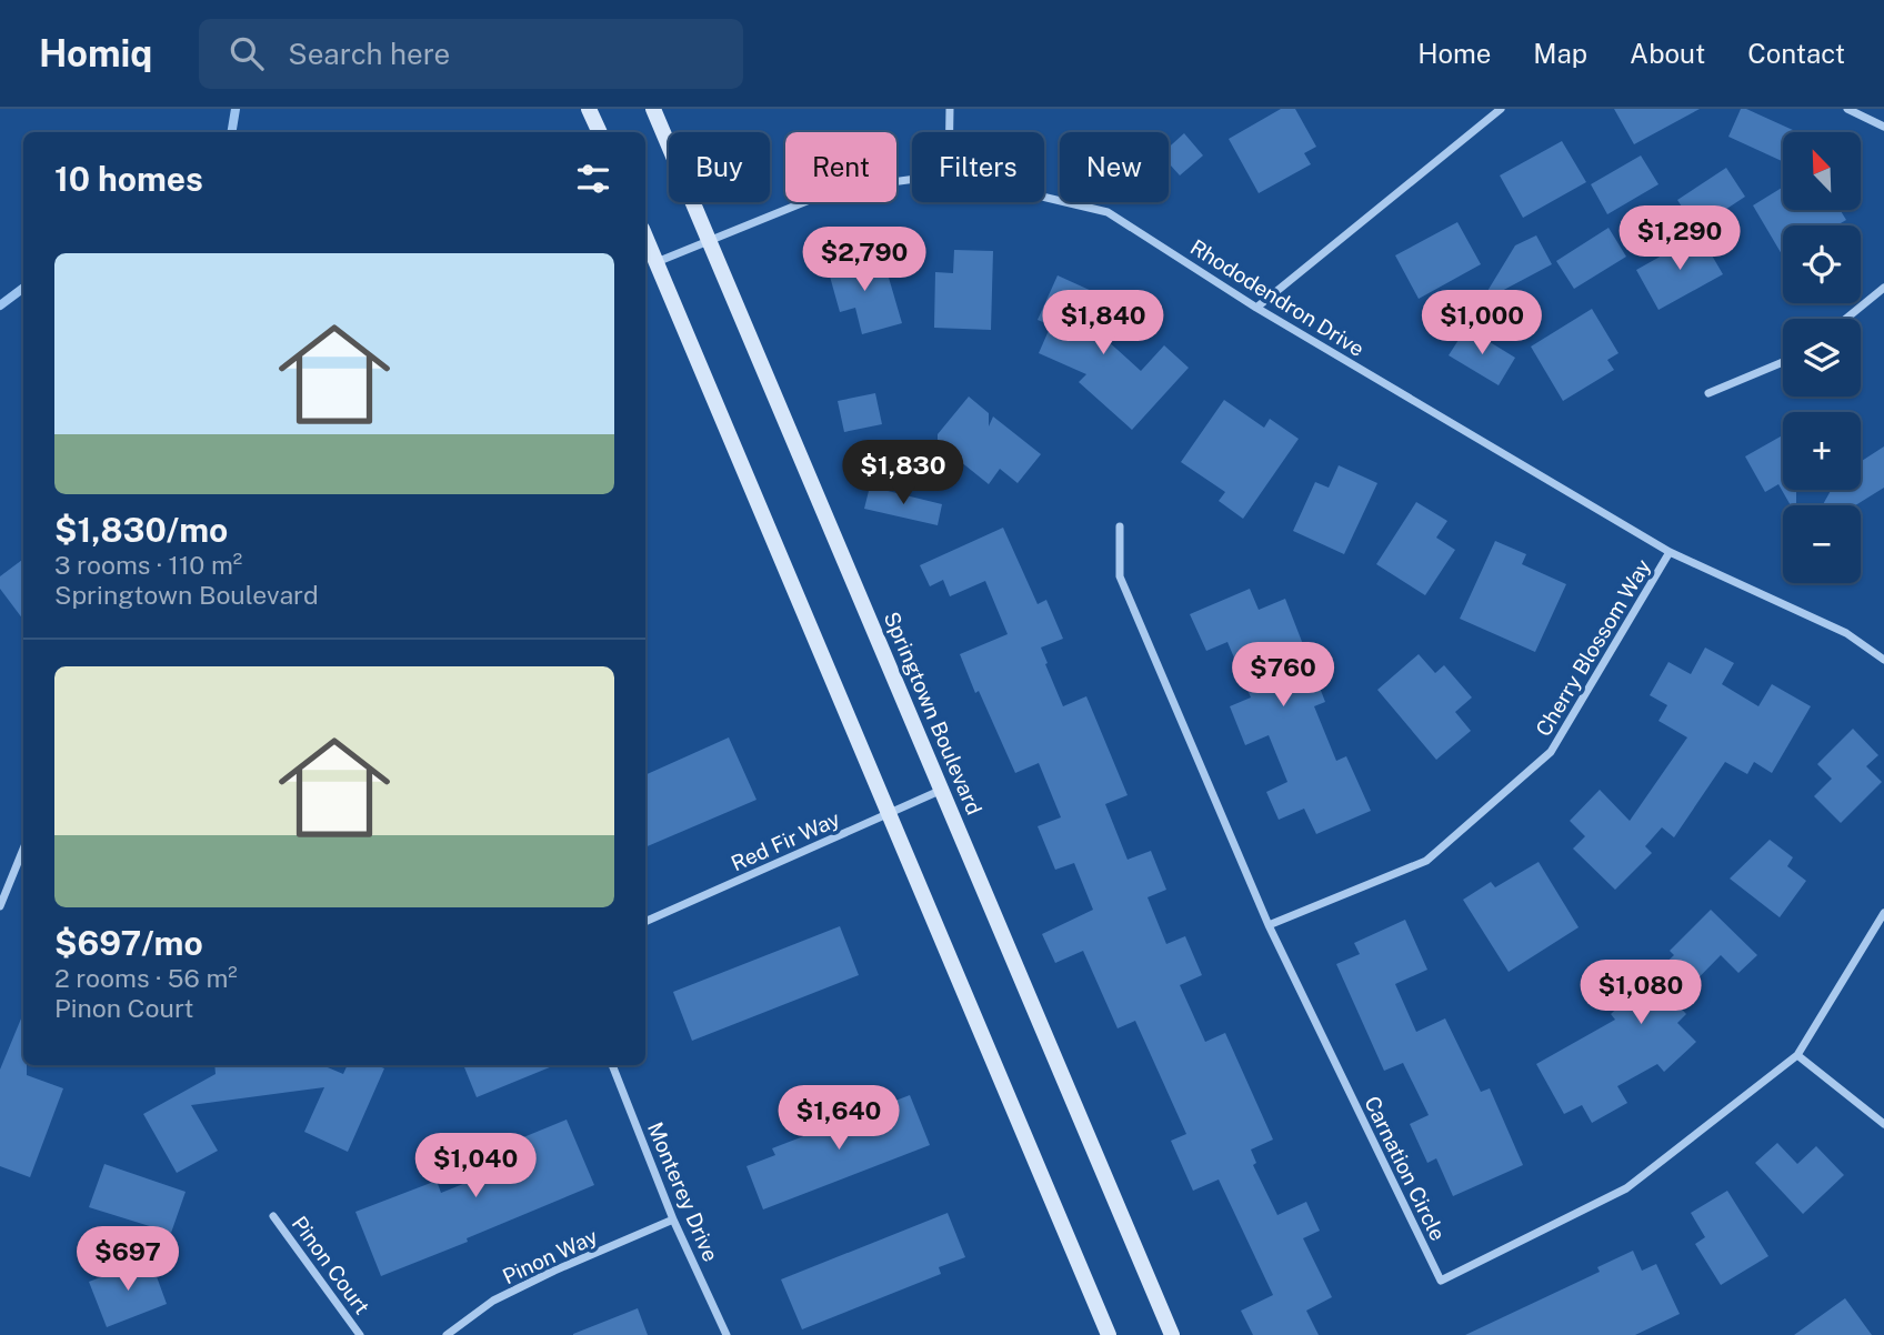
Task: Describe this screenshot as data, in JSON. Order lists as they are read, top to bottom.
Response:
{
  "streets": {
    "street": [
      "Rhododendron Drive",
      "Cherry Blossom Way",
      "Springtown Boulevard",
      "Red Fir Way",
      "Carnation Circle",
      "Monterey Drive",
      "Pinon Way",
      "Pinon Court"
    ]
  },
  "crossings": [
    ["Rhododendron Drive", "Cherry Blossom Way"],
    ["Rhododendron Drive", "Springtown Boulevard"],
    ["Cherry Blossom Way", "Carnation Circle"],
    ["Springtown Boulevard", "Red Fir Way"],
    ["Monterey Drive", "Pinon Way"]
  ],
  "north": "top left",
  "page": {
    "header": "Homiq",
    "search": "Search here",
    "nav": [
      "Home",
      "Map",
      "About",
      "Contact"
    ],
    "map_buttons": ["+", "−"],
    "chip": [
      "Buy",
      "Rent",
      "Filters",
      "New"
    ],
    "heading": "10 homes",
    "price": [
      "$1,290",
      "$2,790",
      "$1,840",
      "$1,000",
      "$1,830",
      "$760",
      "$1,080",
      "$1,640",
      "$1,040",
      "$697"
    ],
    "list": [
      {
        "name": "$1,830/mo",
        "note": "3 rooms · 110 m² · Springtown Boulevard"
      },
      {
        "name": "$697/mo",
        "note": "2 rooms · 56 m² · Pinon Court"
      }
    ]
  }
}
